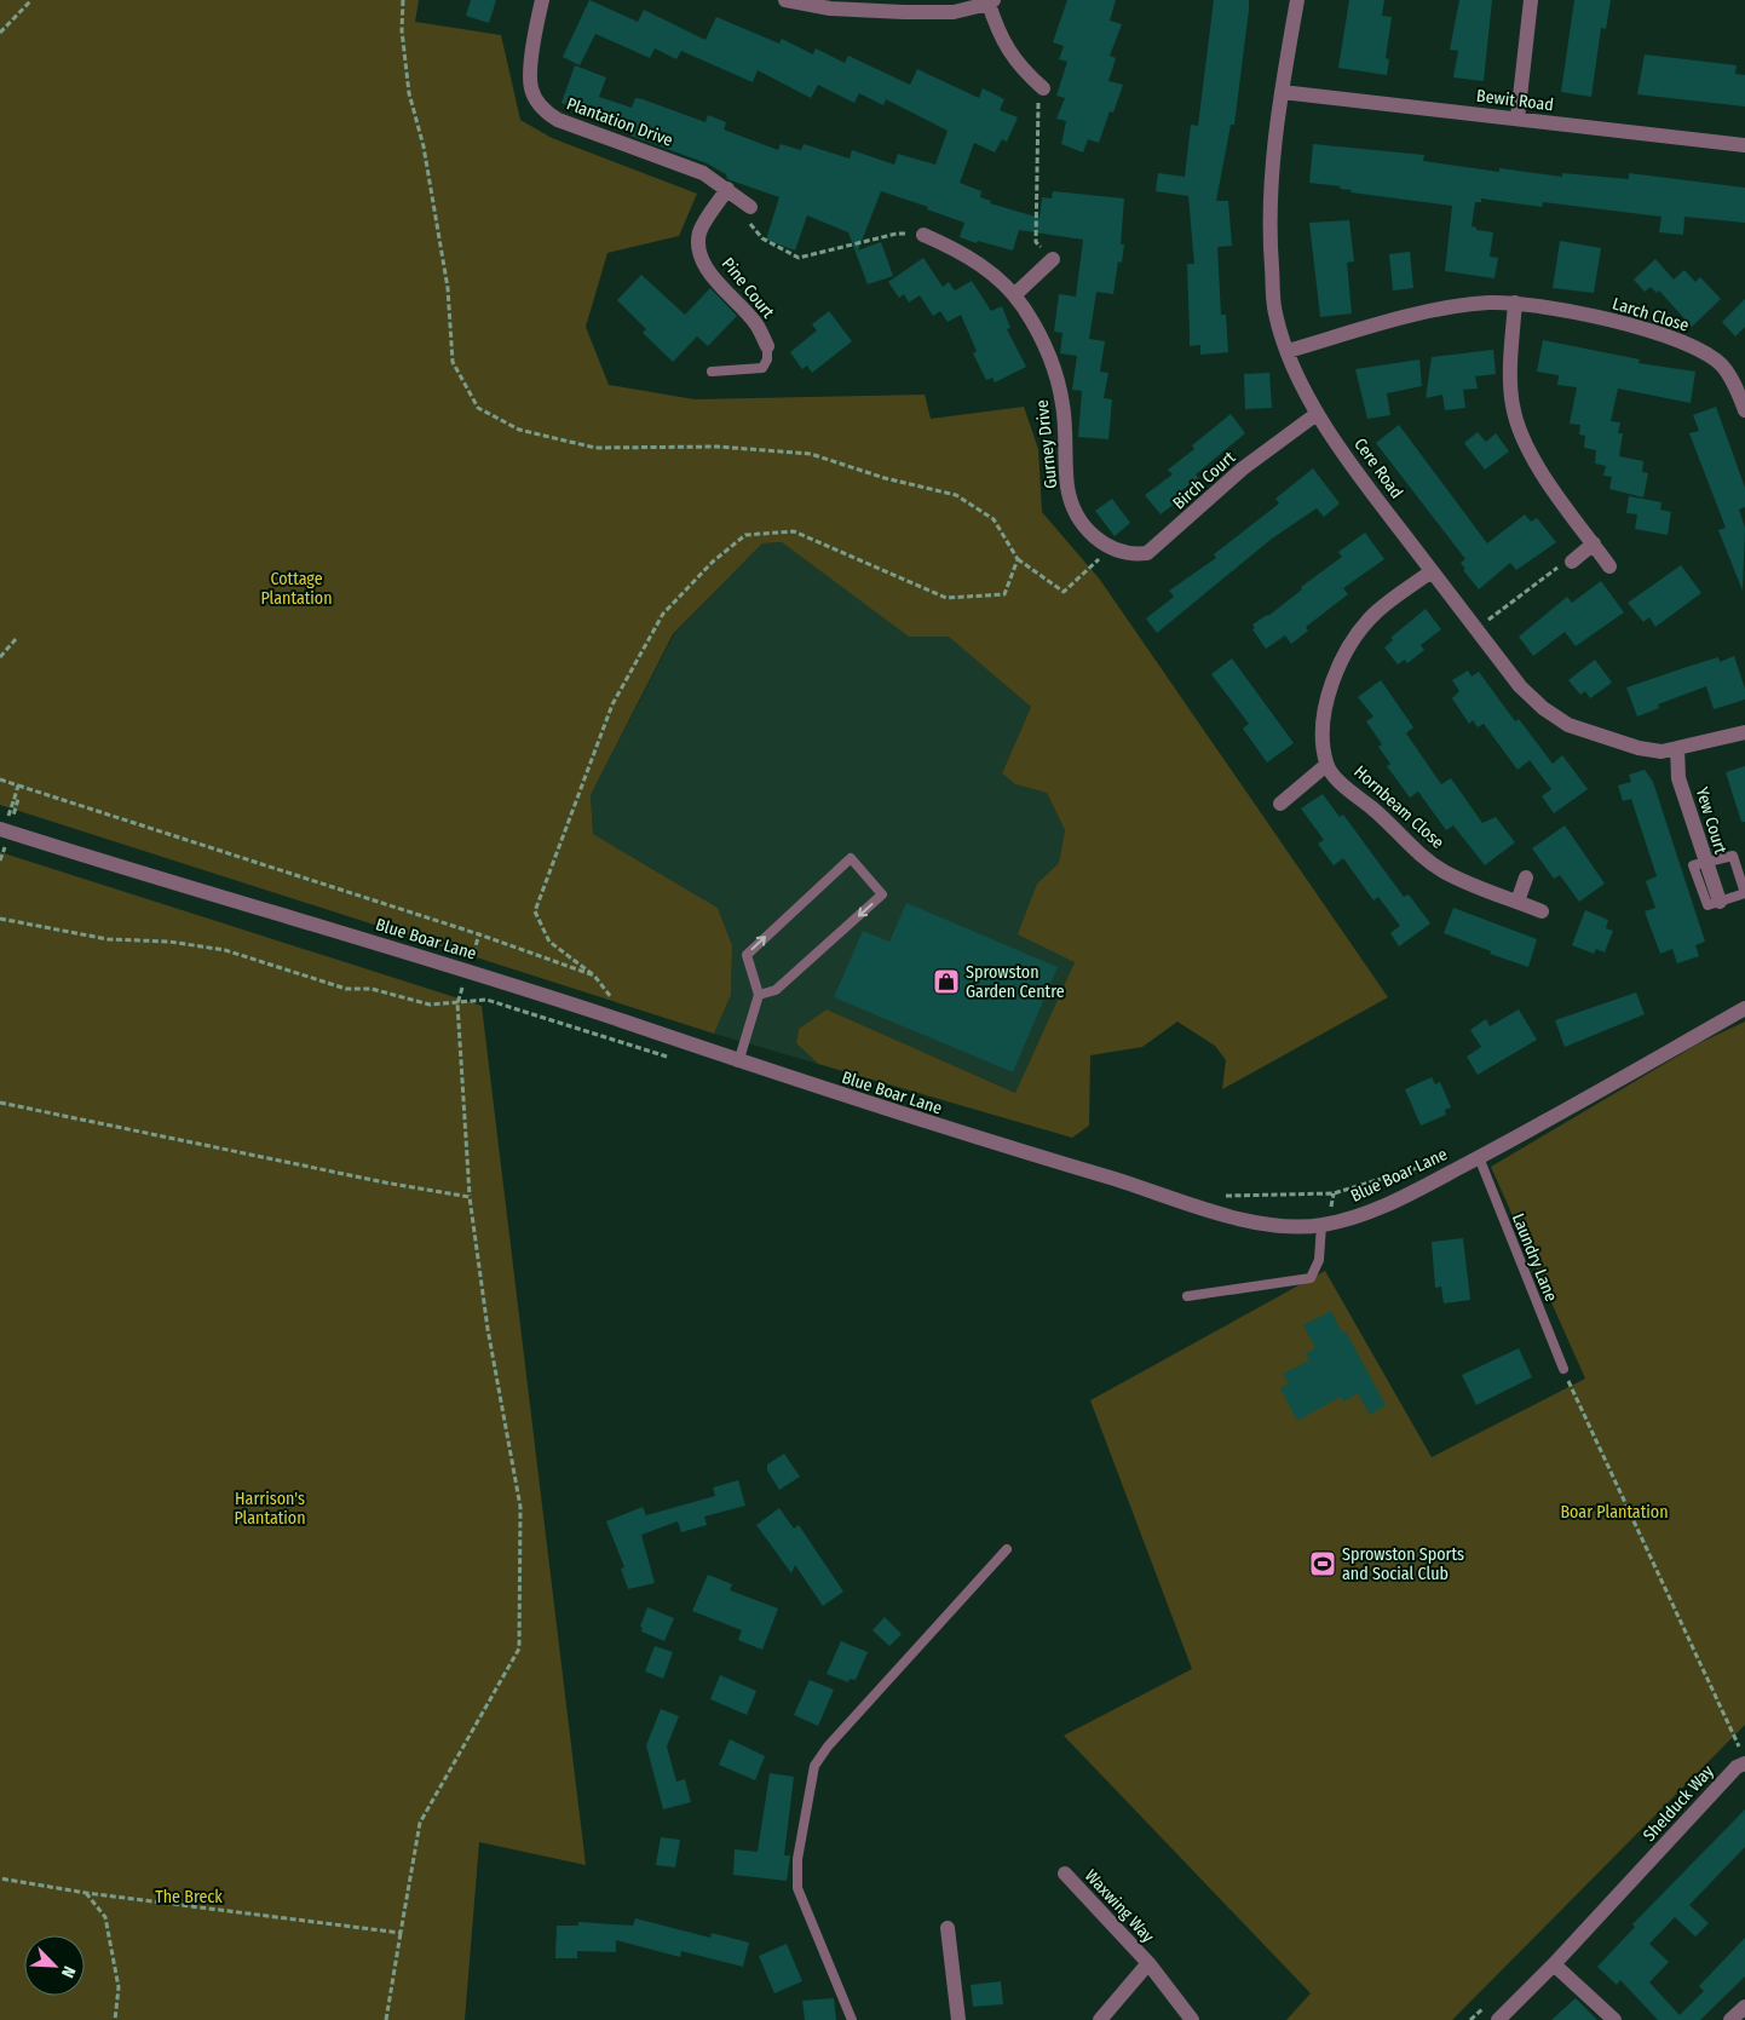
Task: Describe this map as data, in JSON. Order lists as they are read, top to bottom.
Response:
{
  "streets": {
    "street": [
      "Bewit Road",
      "Plantation Drive",
      "Pine Court",
      "Larch Close",
      "Gurney Drive",
      "Cere Road",
      "Birch Court",
      "Hornbeam Close",
      "Yew Court",
      "Blue Boar Lane",
      "Shelduck Way",
      "Waxwing Way"
    ],
    "lane": ["Laundry Lane"]
  },
  "crossings": [
    ["Bewit Road", "Cere Road"],
    ["Plantation Drive", "Pine Court"],
    ["Larch Close", "Cere Road"],
    ["Gurney Drive", "Birch Court"],
    ["Cere Road", "Birch Court"],
    ["Cere Road", "Yew Court"],
    ["Blue Boar Lane", "Laundry Lane"]
  ],
  "parks": [
    "Cottage Plantation",
    "Harrison's Plantation",
    "Boar Plantation",
    "The Breck"
  ],
  "places": {
    "shop": ["Sprowston Garden Centre"],
    "sports": ["Sprowston Sports and Social Club"]
  },
  "north": "bottom right"
}
